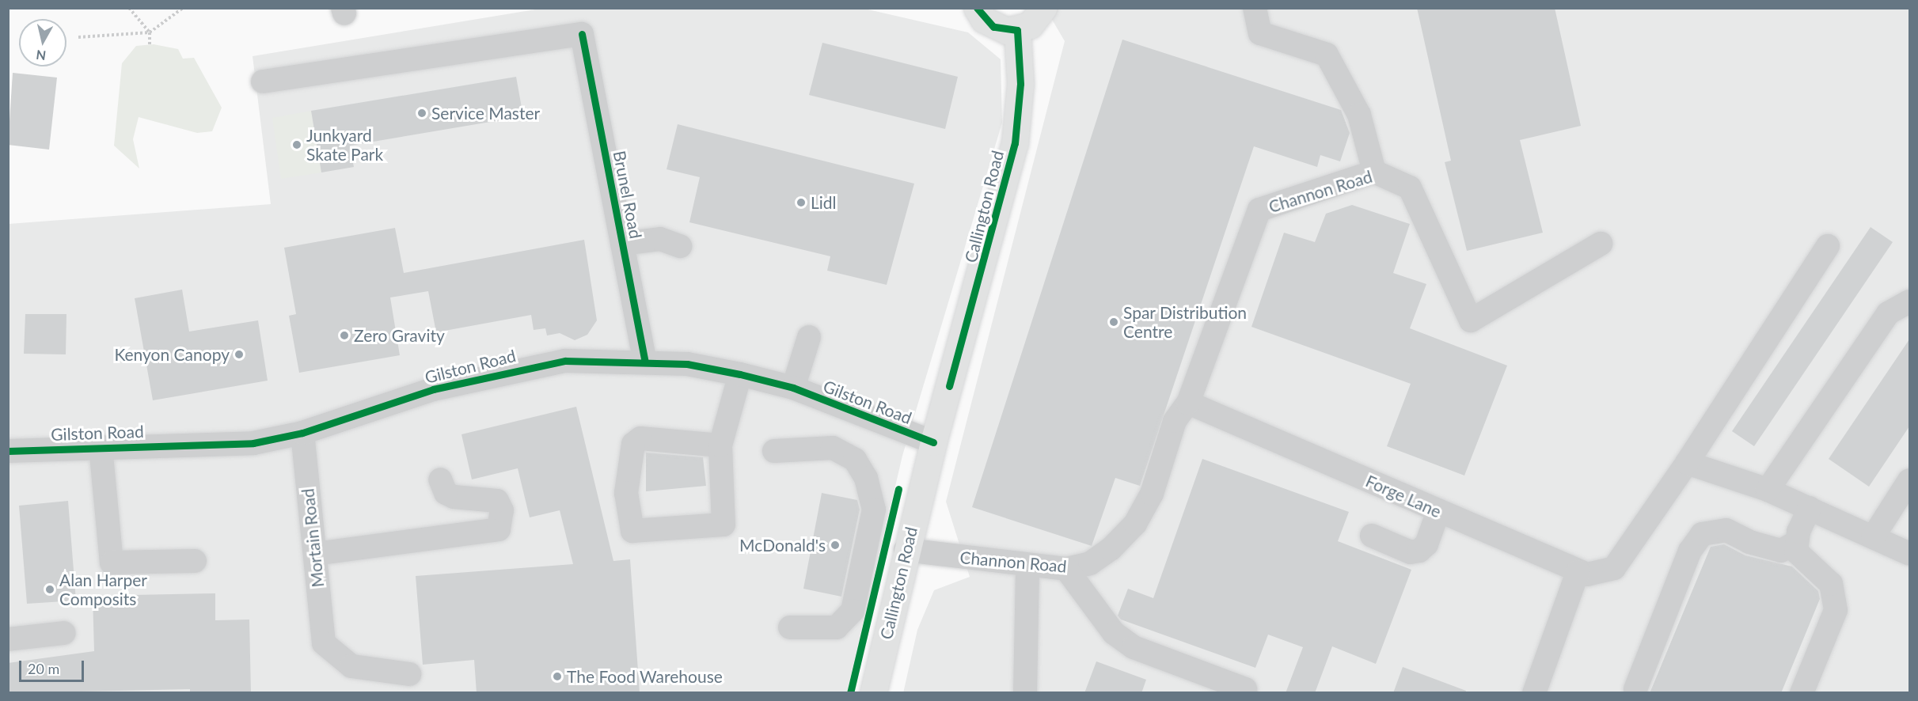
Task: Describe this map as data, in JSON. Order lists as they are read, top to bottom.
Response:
{
  "streets": {
    "main road": ["Callington Road"],
    "street": [
      "Channon Road",
      "Brunel Road",
      "Gilston Road",
      "Forge Lane",
      "Mortain Road"
    ]
  },
  "crossings": [
    ["Channon Road", "Callington Road"],
    ["Channon Road", "Forge Lane"],
    ["Brunel Road", "Gilston Road"],
    ["Callington Road", "Gilston Road"],
    ["Gilston Road", "Mortain Road"]
  ],
  "places": [
    "Service Master",
    "Junkyard Skate Park",
    "Lidl",
    "Spar Distribution Centre",
    "Zero Gravity",
    "Kenyon Canopy",
    "McDonald's",
    "Alan Harper Composits",
    "The Food Warehouse"
  ],
  "scale_bar": "20 m",
  "north": "bottom"
}
